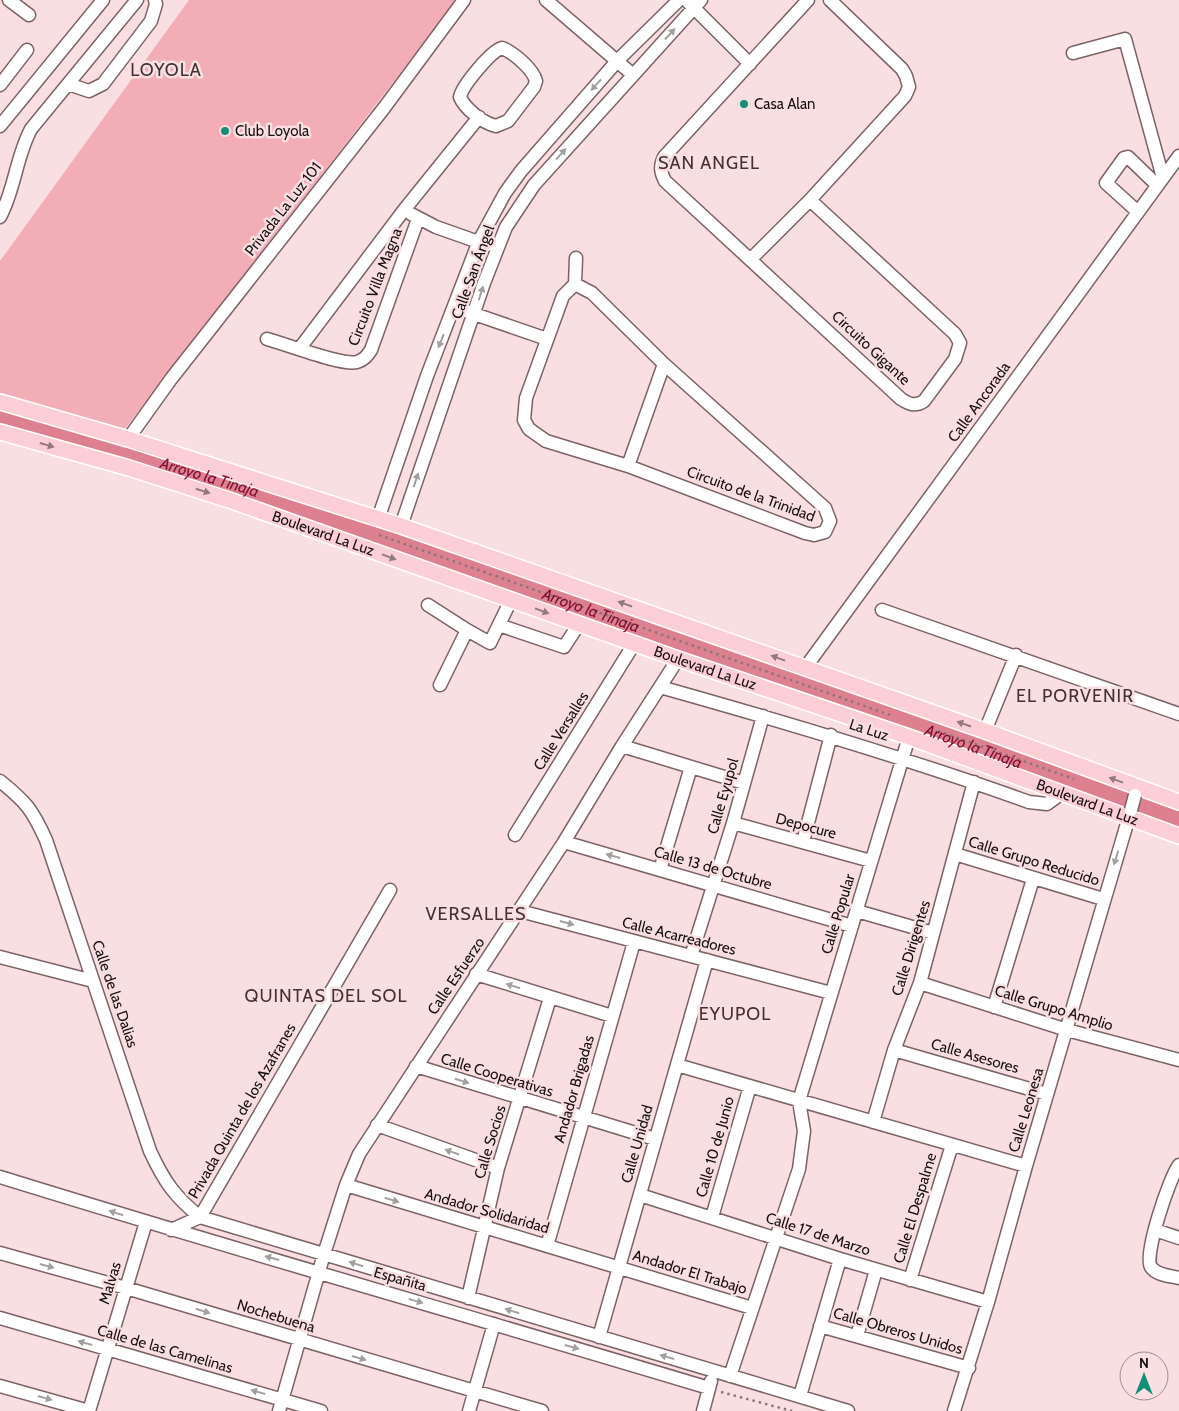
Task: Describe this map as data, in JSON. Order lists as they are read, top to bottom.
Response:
{
  "streets": {
    "main road": ["Boulevard La Luz"],
    "street": [
      "Privada La Luz 101",
      "Calle San Ángel",
      "Circuito Villa Magna",
      "Circuito Gigante",
      "Calle Ancorada",
      "Circuito de la Trinidad",
      "La Luz",
      "Calle Versalles",
      "Calle Eyupol",
      "Depocure",
      "Calle Grupo Reducido",
      "Calle 13 de Octubre",
      "Calle Popular",
      "Calle Acarreadores",
      "Calle Dirigentes",
      "Calle Esfuerzo",
      "Calle de las Dalias",
      "Calle Grupo Amplio",
      "Calle Asesores",
      "Calle Cooperativas",
      "Andador Brigadas",
      "Calle Leonesa",
      "Privada Quinta de los Azafranes",
      "Calle Socios",
      "Calle Unidad",
      "Calle 10 de Junio",
      "Calle El Despalme",
      "Andador Solidaridad",
      "Calle 17 de Marzo",
      "Andador El Trabajo",
      "Españita",
      "Malvas",
      "Nochebuena",
      "Calle Obreros Unidos",
      "Calle de las Camelinas"
    ]
  },
  "crossings": [
    ["Privada La Luz 101", "Boulevard La Luz"],
    ["Calle San Ángel", "Circuito Villa Magna"],
    ["Calle San Ángel", "Boulevard La Luz"],
    ["Calle Ancorada", "Boulevard La Luz"],
    ["Boulevard La Luz", "La Luz"],
    ["Boulevard La Luz", "Calle Versalles"],
    ["Boulevard La Luz", "Calle Popular"],
    ["Boulevard La Luz", "Calle Esfuerzo"],
    ["Boulevard La Luz", "Calle Leonesa"],
    ["La Luz", "Calle Eyupol"],
    ["La Luz", "Calle Popular"],
    ["La Luz", "Calle Dirigentes"],
    ["La Luz", "Calle Esfuerzo"],
    ["Calle Eyupol", "Depocure"],
    ["Calle Eyupol", "Calle 13 de Octubre"],
    ["Calle Eyupol", "Calle Acarreadores"],
    ["Depocure", "Calle Popular"],
    ["Calle Grupo Reducido", "Calle Dirigentes"],
    ["Calle Grupo Reducido", "Calle Leonesa"],
    ["Calle 13 de Octubre", "Calle Popular"],
    ["Calle 13 de Octubre", "Calle Esfuerzo"],
    ["Calle Popular", "Calle Acarreadores"],
    ["Calle Acarreadores", "Calle Esfuerzo"],
    ["Calle Acarreadores", "Andador Brigadas"],
    ["Calle Acarreadores", "Calle Unidad"],
    ["Calle Dirigentes", "Calle Grupo Amplio"],
    ["Calle Dirigentes", "Calle Asesores"],
    ["Calle Esfuerzo", "Calle Cooperativas"],
    ["Calle Esfuerzo", "Andador Solidaridad"],
    ["Calle Esfuerzo", "Españita"],
    ["Calle Esfuerzo", "Nochebuena"],
    ["Calle Esfuerzo", "Calle de las Camelinas"],
    ["Calle de las Dalias", "Privada Quinta de los Azafranes"],
    ["Calle Grupo Amplio", "Calle Leonesa"],
    ["Calle Asesores", "Calle Leonesa"],
    ["Calle Cooperativas", "Andador Brigadas"],
    ["Calle Cooperativas", "Calle Socios"],
    ["Calle Cooperativas", "Calle Unidad"],
    ["Andador Brigadas", "Andador Solidaridad"],
    ["Calle Leonesa", "Calle 17 de Marzo"],
    ["Calle Leonesa", "Calle Obreros Unidos"],
    ["Privada Quinta de los Azafranes", "Españita"],
    ["Calle Socios", "Andador Solidaridad"],
    ["Calle Unidad", "Andador Solidaridad"],
    ["Calle Unidad", "Calle 17 de Marzo"],
    ["Calle Unidad", "Andador El Trabajo"],
    ["Calle 10 de Junio", "Calle 17 de Marzo"],
    ["Calle El Despalme", "Calle 17 de Marzo"],
    ["Andador Solidaridad", "Andador El Trabajo"],
    ["Españita", "Malvas"],
    ["Malvas", "Nochebuena"],
    ["Malvas", "Calle de las Camelinas"]
  ],
  "districts": [
    "LOYOLA",
    "SAN ANGEL",
    "EL PORVENIR",
    "VERSALLES",
    "QUINTAS DEL SOL",
    "EYUPOL"
  ],
  "water": ["Arroyo la Tinaja"],
  "places": ["Casa Alan", "Club Loyola"],
  "north": "top"
}
